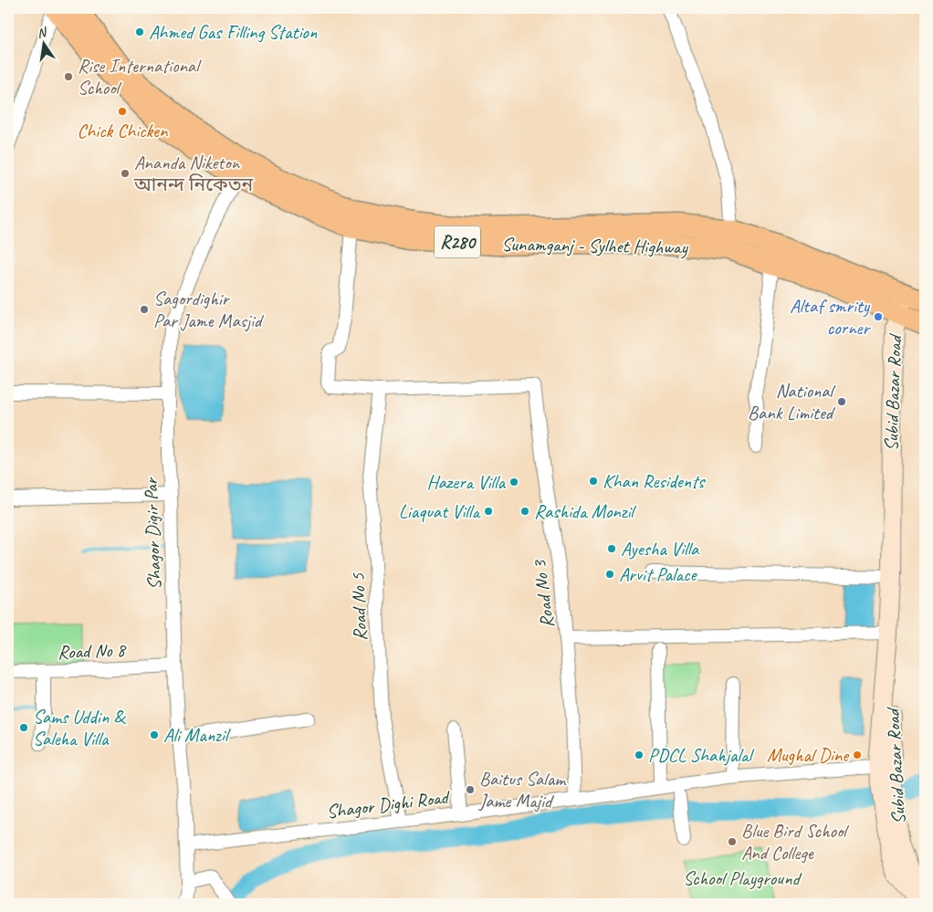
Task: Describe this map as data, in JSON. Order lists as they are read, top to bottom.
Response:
{
  "streets": {
    "main road": ["R280", "Sunamganj - Sylhet Highway", "Subid Bazar Road"],
    "street": [
      "Shagor Digir Par",
      "Road No 3",
      "Road No 5",
      "Road No 8",
      "Shagor Dighi Road"
    ]
  },
  "crossings": [
    ["Sunamganj - Sylhet Highway", "Subid Bazar Road"],
    ["Sunamganj - Sylhet Highway", "Shagor Digir Par"],
    ["Subid Bazar Road", "Shagor Dighi Road"],
    ["Shagor Digir Par", "Road No 8"],
    ["Shagor Digir Par", "Shagor Dighi Road"],
    ["Road No 3", "Road No 5"],
    ["Road No 3", "Shagor Dighi Road"],
    ["Road No 5", "Shagor Dighi Road"]
  ],
  "parks": ["School Playground"],
  "places": [
    "Ahmed Gas Filling Station",
    "Rise International School",
    "Chick Chicken",
    "Ananda Niketon আনন্দ নিকেতন",
    "Sagordighir Par Jame Masjid",
    "Altaf smrity corner",
    "National Bank Limited",
    "Khan Residents",
    "Hazera Villa",
    "Liaquat Villa",
    "Rashida Monzil",
    "Ayesha Villa",
    "Arvit Palace",
    "Sams Uddin & Saleha Villa",
    "Ali Manzil",
    "PDCL Shahjalal",
    "Mughal Dine",
    "Baitus Salam Jame Majid",
    "Blue Bird School And College"
  ],
  "north": "top"
}
